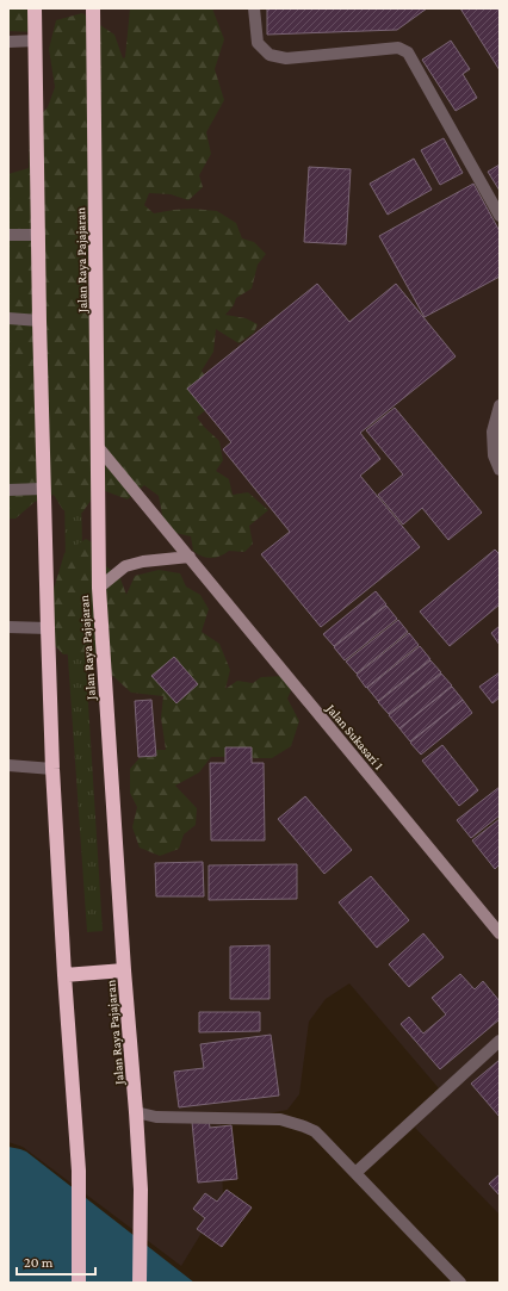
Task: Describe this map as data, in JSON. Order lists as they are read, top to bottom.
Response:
{
  "streets": {
    "highway": ["Jalan Raya Pajajaran"],
    "street": ["Jalan Sukasari 1"]
  },
  "crossings": [
    ["Jalan Raya Pajajaran", "Jalan Sukasari 1"]
  ],
  "scale_bar": "20 m"
}
